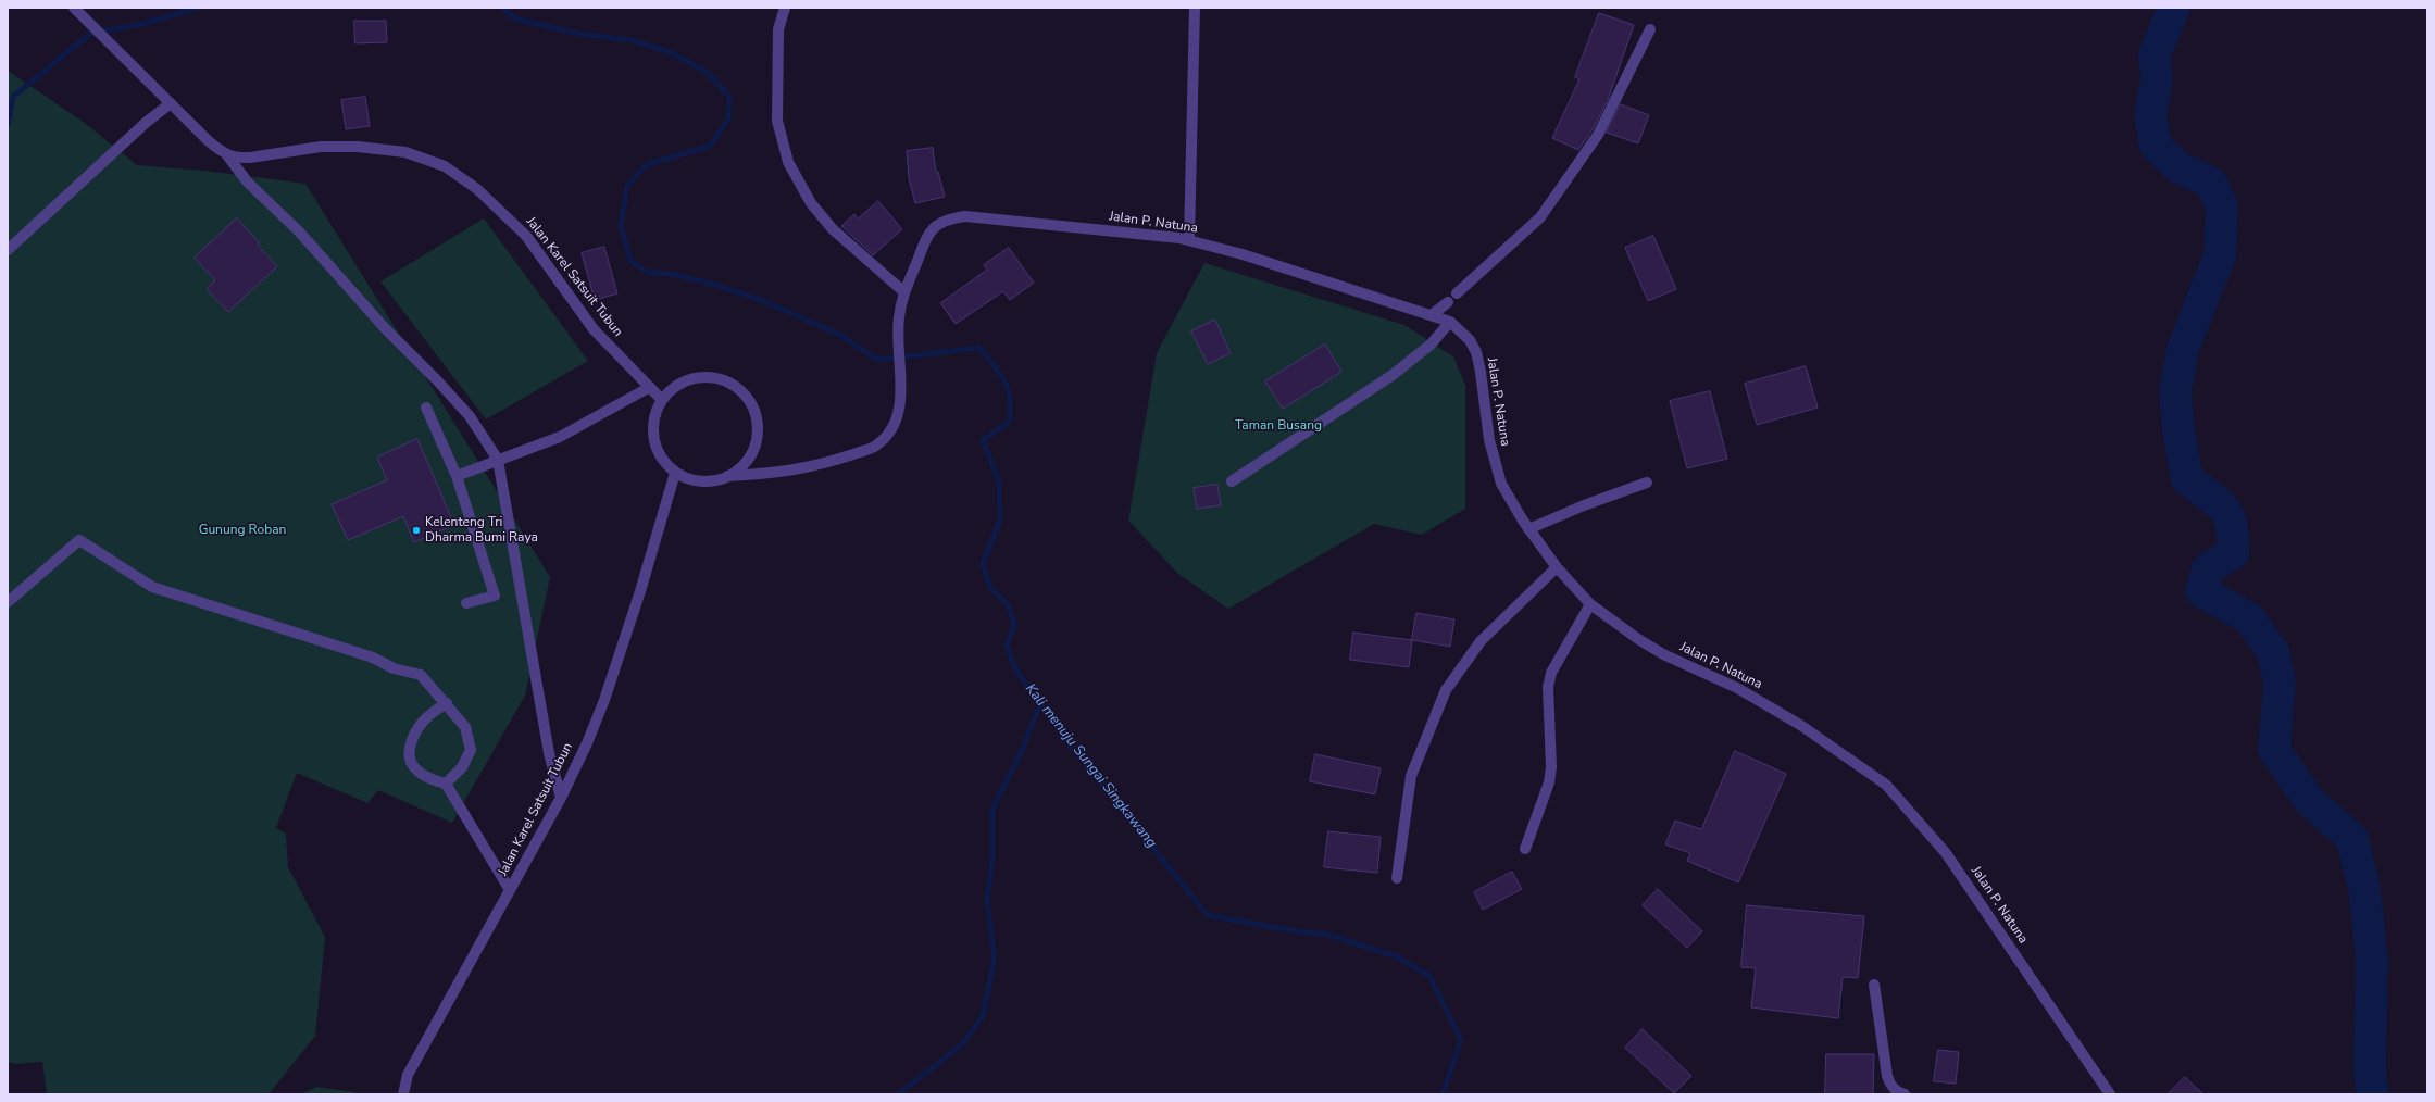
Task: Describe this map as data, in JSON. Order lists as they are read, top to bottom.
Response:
{
  "streets": {
    "street": ["Jalan P. Natuna", "Jalan Karel Satsuit Tubun"]
  },
  "crossings": [
    ["Jalan P. Natuna", "Jalan Karel Satsuit Tubun"]
  ],
  "water": ["Kali menuju Sungai Singkawang"],
  "parks": ["Taman Busang", "Gunung Roban"],
  "places": ["Kelenteng Tri Dharma Bumi Raya"]
}
